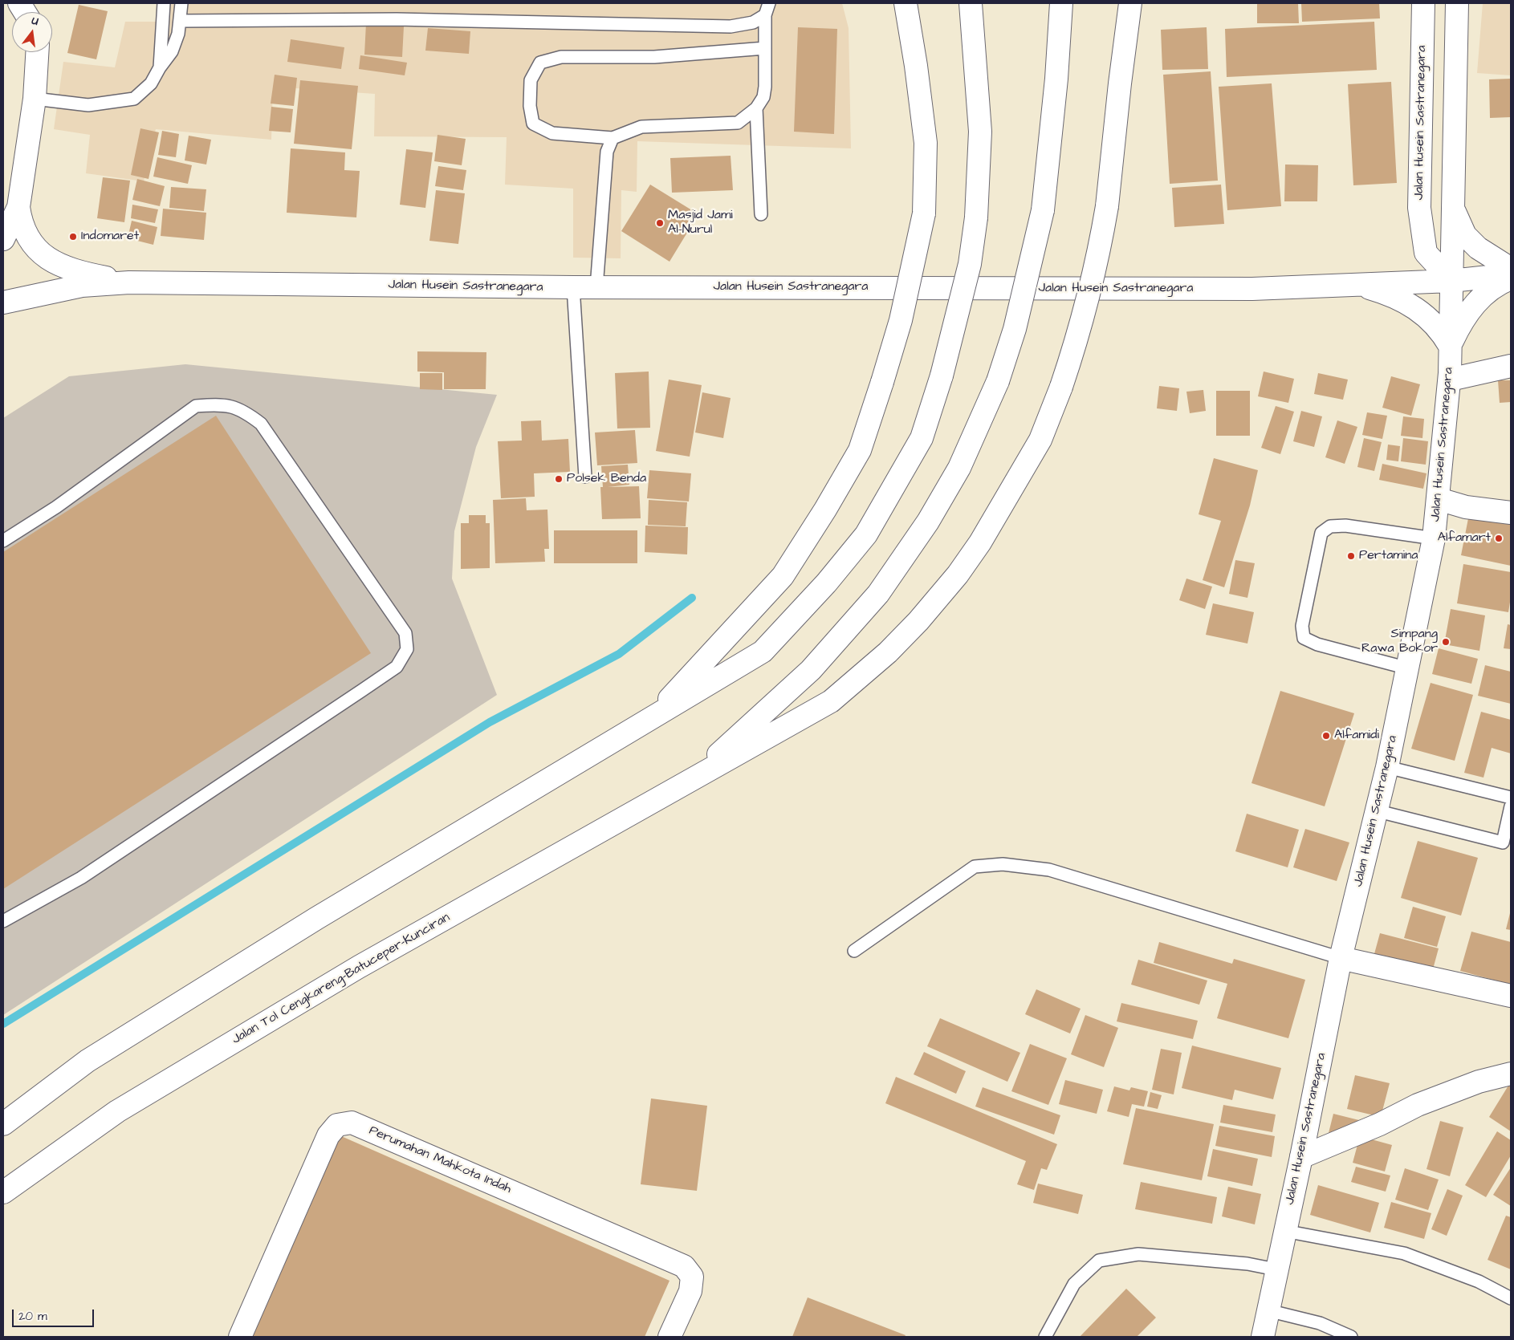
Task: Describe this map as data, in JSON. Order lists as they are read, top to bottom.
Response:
{
  "streets": {
    "main road": ["Jalan Husein Sastranegara", "Jalan Tol Cengkareng–Batuceper–Kunciran", "Perumahan Mahkota Indah"]
  },
  "places": [
    "Masjid Jami Al-Nurul",
    "Indomaret",
    "Polsek Benda",
    "Alfamart",
    "Pertamina",
    "Simpang Rawa Bokor",
    "Alfamidi"
  ],
  "scale_bar": "20 m",
  "north": "top"
}
